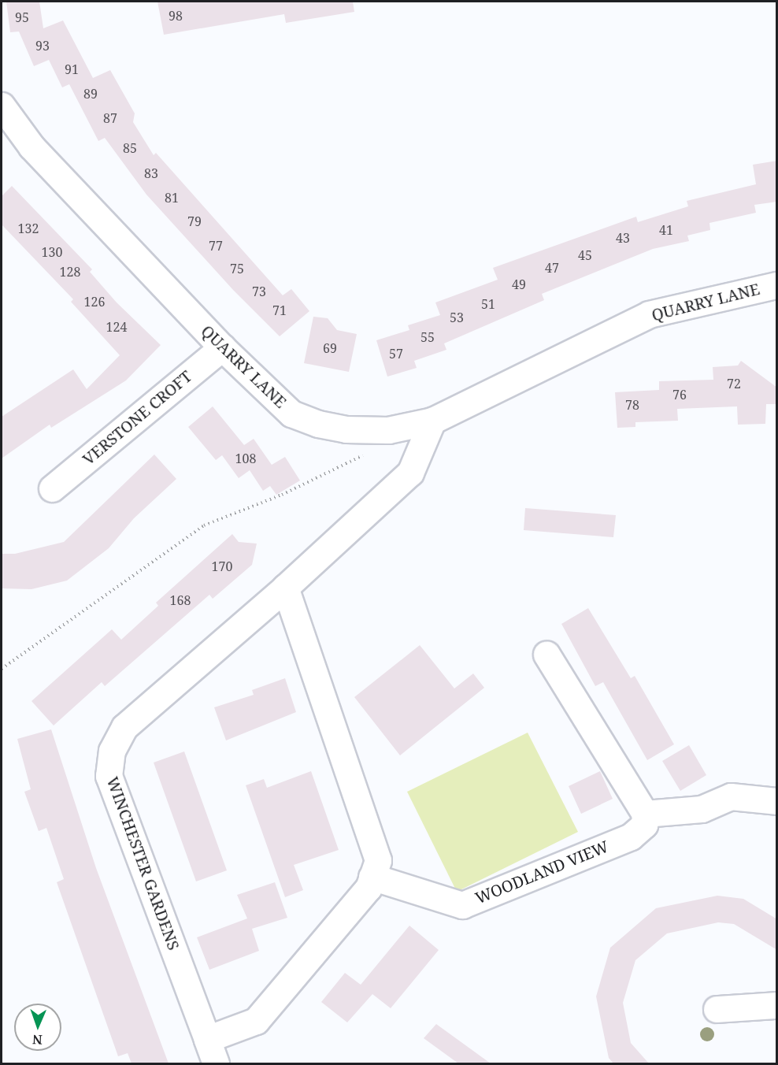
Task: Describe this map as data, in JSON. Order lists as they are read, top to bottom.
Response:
{
  "streets": {
    "street": [
      "QUARRY LANE",
      "VERSTONE CROFT",
      "WINCHESTER GARDENS",
      "WOODLAND VIEW"
    ]
  },
  "crossings": [
    ["QUARRY LANE", "VERSTONE CROFT"],
    ["QUARRY LANE", "WINCHESTER GARDENS"]
  ],
  "house_numbers": [
    "98",
    "95",
    "93",
    "91",
    "89",
    "87",
    "85",
    "83",
    "81",
    "79",
    "132",
    "41",
    "43",
    "77",
    "130",
    "45",
    "47",
    "75",
    "128",
    "49",
    "73",
    "126",
    "51",
    "71",
    "53",
    "124",
    "55",
    "69",
    "57",
    "72",
    "76",
    "78",
    "108",
    "170",
    "168"
  ],
  "north": "bottom"
}
